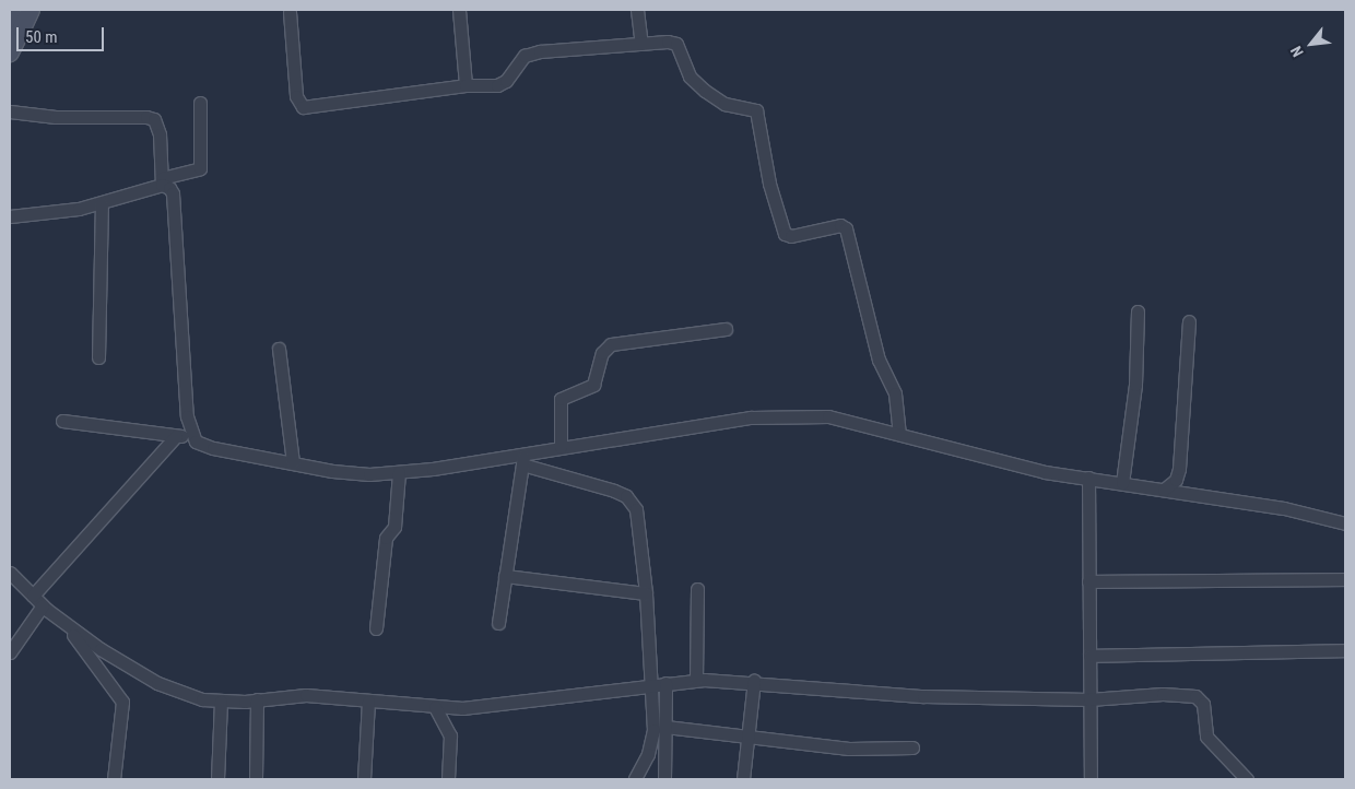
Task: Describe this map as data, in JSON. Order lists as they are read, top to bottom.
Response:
{
  "scale_bar": "50 m",
  "north": "bottom left"
}
